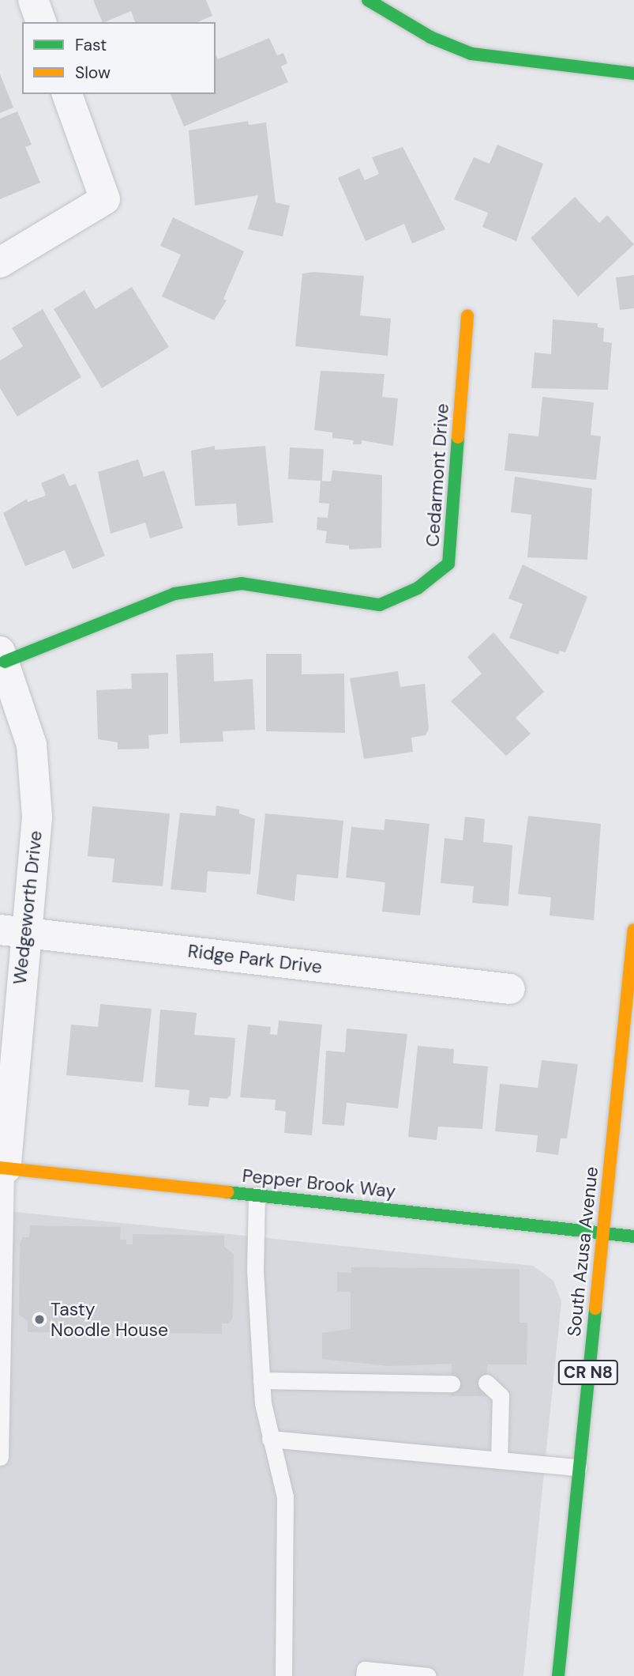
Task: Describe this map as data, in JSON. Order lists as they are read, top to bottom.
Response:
{
  "streets": {
    "main road": [
      "Cedarmont Drive",
      "Pepper Brook Way",
      "South Azusa Avenue",
      "CR N8"
    ],
    "street": ["Wedgeworth Drive", "Ridge Park Drive"]
  },
  "crossings": [
    ["Cedarmont Drive", "Wedgeworth Drive"],
    ["Wedgeworth Drive", "Ridge Park Drive"],
    ["Wedgeworth Drive", "Pepper Brook Way"],
    ["Pepper Brook Way", "South Azusa Avenue"]
  ],
  "places": ["Tasty Noodle House"],
  "legend": ["Fast", "Slow"]
}
